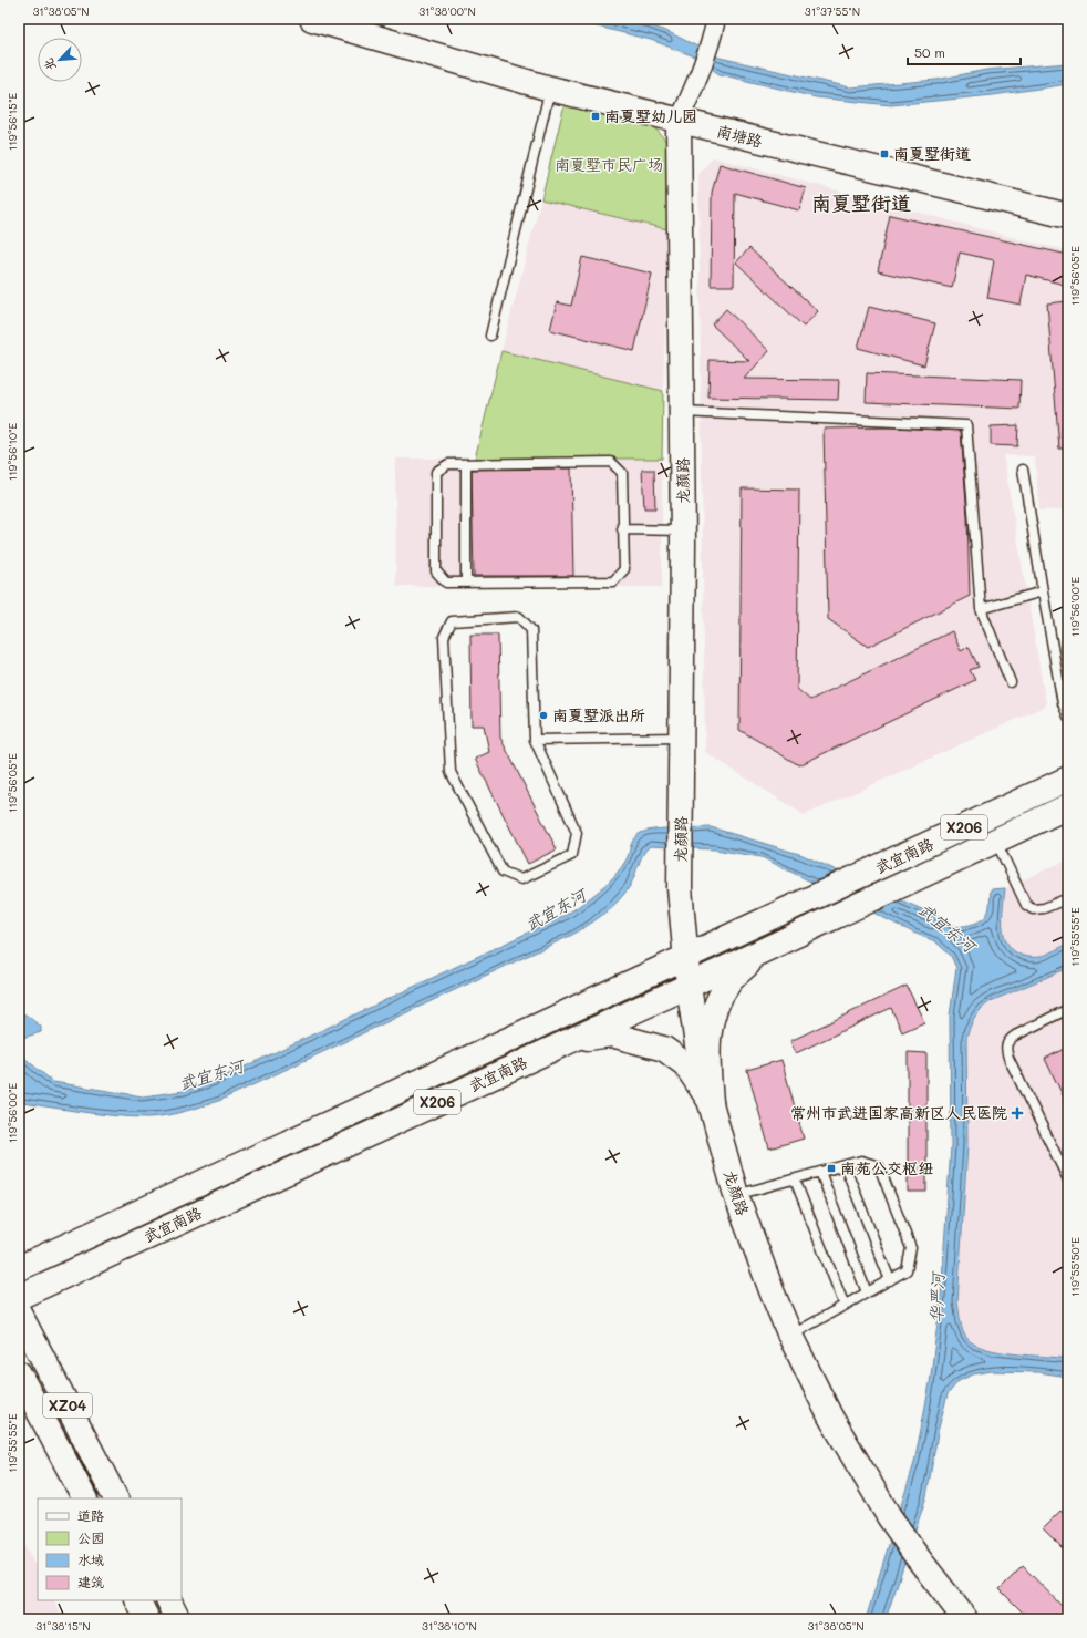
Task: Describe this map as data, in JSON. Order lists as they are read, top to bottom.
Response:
{
  "streets": {
    "main road": [
      "南塘路",
      "龙颜路",
      "X206",
      "武宜南路",
      "XZ04"
    ]
  },
  "crossings": [
    ["南塘路", "龙颜路"],
    ["龙颜路", "武宜南路"]
  ],
  "districts": ["南夏墅街道"],
  "water": ["武宜东河", "华严河"],
  "parks": ["南夏墅市民广场"],
  "places": {
    "transit": ["南夏墅幼儿园", "南夏墅街道", "南苑公交枢纽"],
    "other": ["南夏墅派出所"],
    "health": ["常州市武进国家高新区人民医院"]
  },
  "legend": [
    "道路",
    "公园",
    "水域",
    "建筑"
  ],
  "scale_bar": "50 m",
  "north": "bottom left",
  "coordinates": [
    "31°38'05\"N",
    "31°38'00\"N",
    "31°37'55\"N",
    "119°56'15\"E",
    "119°56'05\"E",
    "119°56'10\"E",
    "119°56'00\"E",
    "119°55'55\"E",
    "119°55'50\"E",
    "31°38'15\"N",
    "31°38'10\"N"
  ]
}
